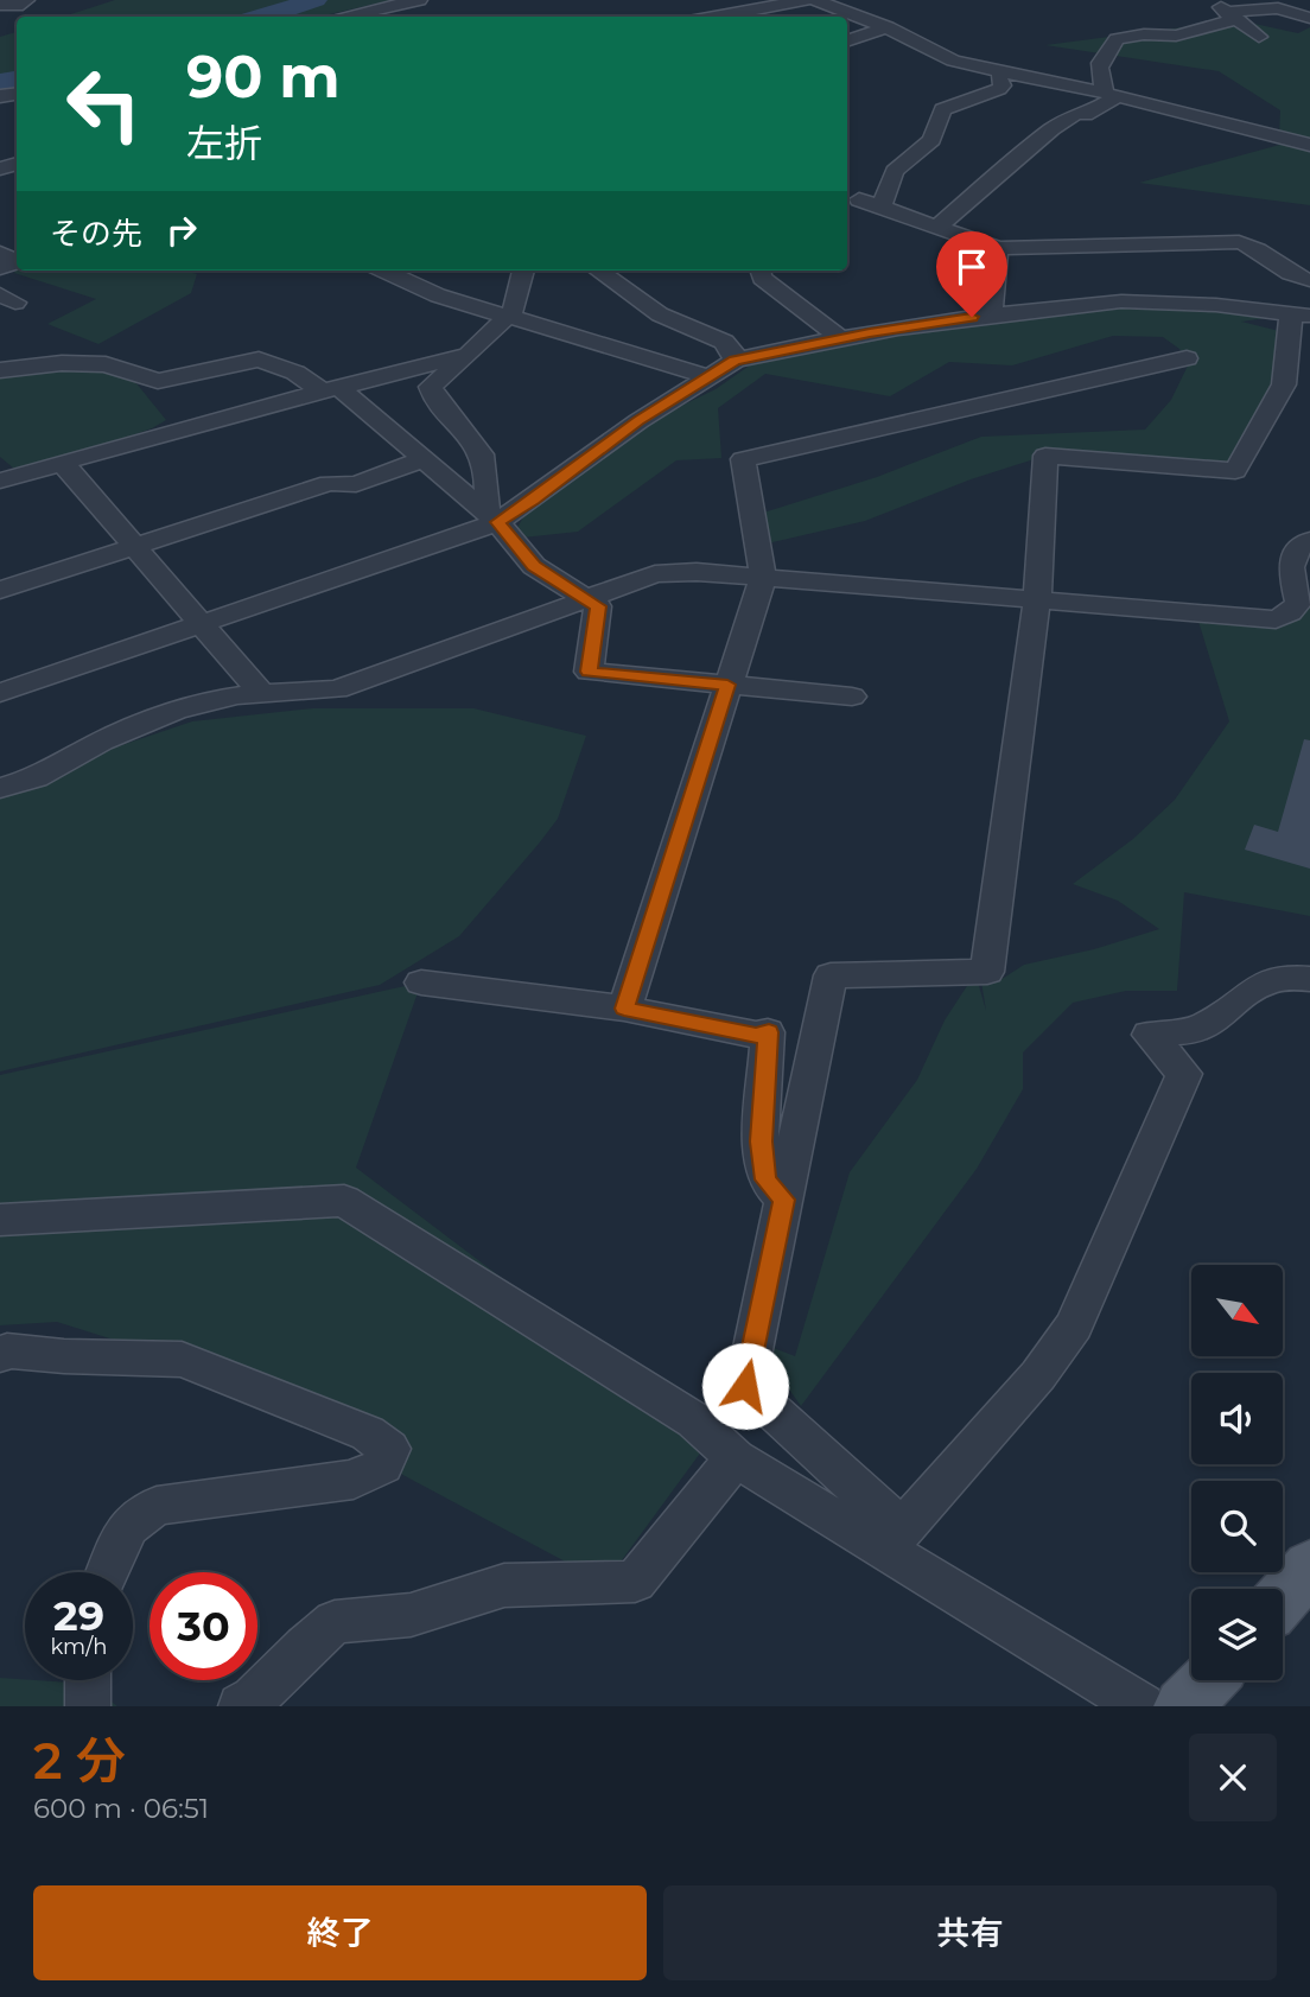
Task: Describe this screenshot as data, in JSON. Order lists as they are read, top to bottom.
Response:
{
  "north": "bottom right",
  "page": {
    "turn": ["90 m", "左折"],
    "then": "その先",
    "speed": "29 km/h",
    "limit": "30",
    "heading": ["2 分", "600 m · 06:51"],
    "buttons": ["終了", "共有"]
  }
}
